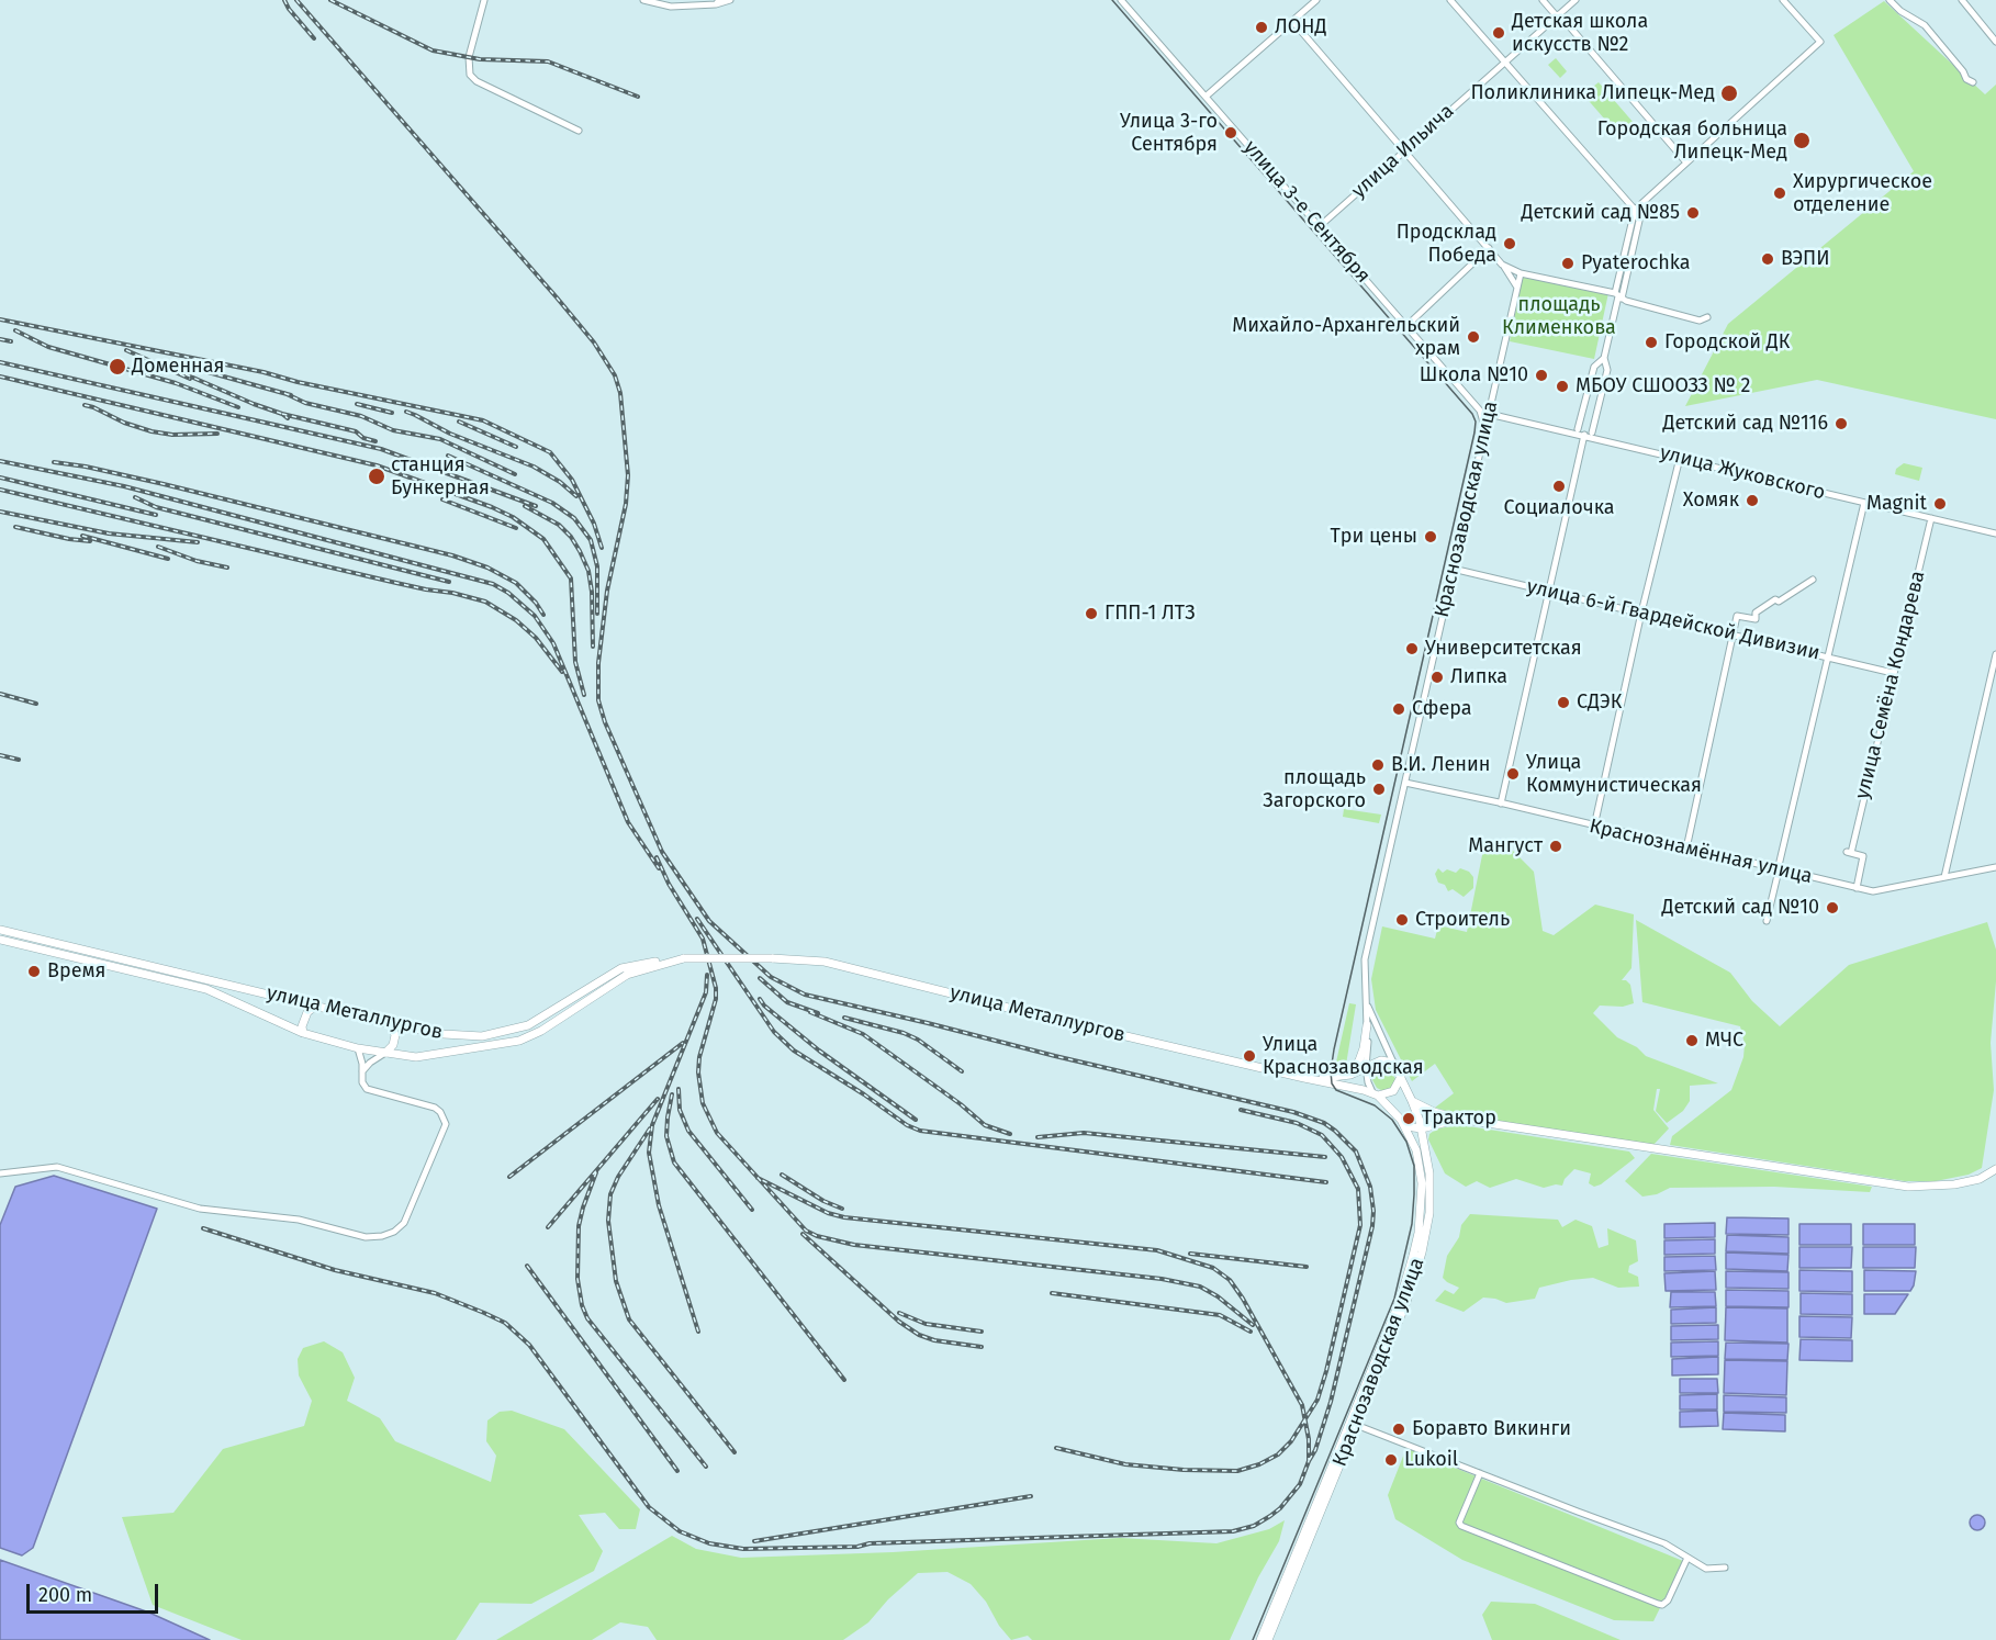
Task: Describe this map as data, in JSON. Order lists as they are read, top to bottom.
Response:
{
  "streets": {
    "main road": ["Краснозаводская улица", "улица Металлургов"],
    "street": [
      "улица Ильича",
      "улица 3-е Сентября",
      "улица Жуковского",
      "улица 6-й Гвардейской Дивизии",
      "улица Семёна Кондарева",
      "Краснознамённая улица"
    ]
  },
  "crossings": [
    ["улица Ильича", "улица 3-е Сентября"],
    ["улица 3-е Сентября", "Краснозаводская улица"],
    ["улица Жуковского", "Краснозаводская улица"],
    ["улица Жуковского", "улица Семёна Кондарева"],
    ["Краснозаводская улица", "улица 6-й Гвардейской Дивизии"],
    ["Краснозаводская улица", "Краснознамённая улица"],
    ["улица 6-й Гвардейской Дивизии", "улица Семёна Кондарева"],
    ["улица Семёна Кондарева", "Краснознамённая улица"]
  ],
  "parks": ["площадь Клименкова"],
  "places": [
    "ЛОНД",
    "Детская школа искусств №2",
    "Поликлиника Липецк-Мед",
    "Улица 3-го Сентября",
    "Городская больница Липецк-Мед",
    "Хирургическое отделение",
    "Детский сад №85",
    "Продсклад Победа",
    "ВЭПИ",
    "Pyaterochka",
    "Михайло-Архангельский храм",
    "Городской ДК",
    "Доменная",
    "Школа №10",
    "МБОУ СШООЗЗ № 2",
    "Детский сад №116",
    "станция Бункерная",
    "Социалочка",
    "Хомяк",
    "Magnit",
    "Три цены",
    "ГПП-1 ЛТЗ",
    "Университетская",
    "Липка",
    "СДЭК",
    "Сфера",
    "В.И. Ленин",
    "Улица Коммунистическая",
    "площадь Загорского",
    "Мангуст",
    "Детский сад №10",
    "Строитель",
    "Время",
    "МЧС",
    "Улица Краснозаводская",
    "Трактор",
    "Боравто Викинги",
    "Lukoil"
  ],
  "scale_bar": "200 m"
}
